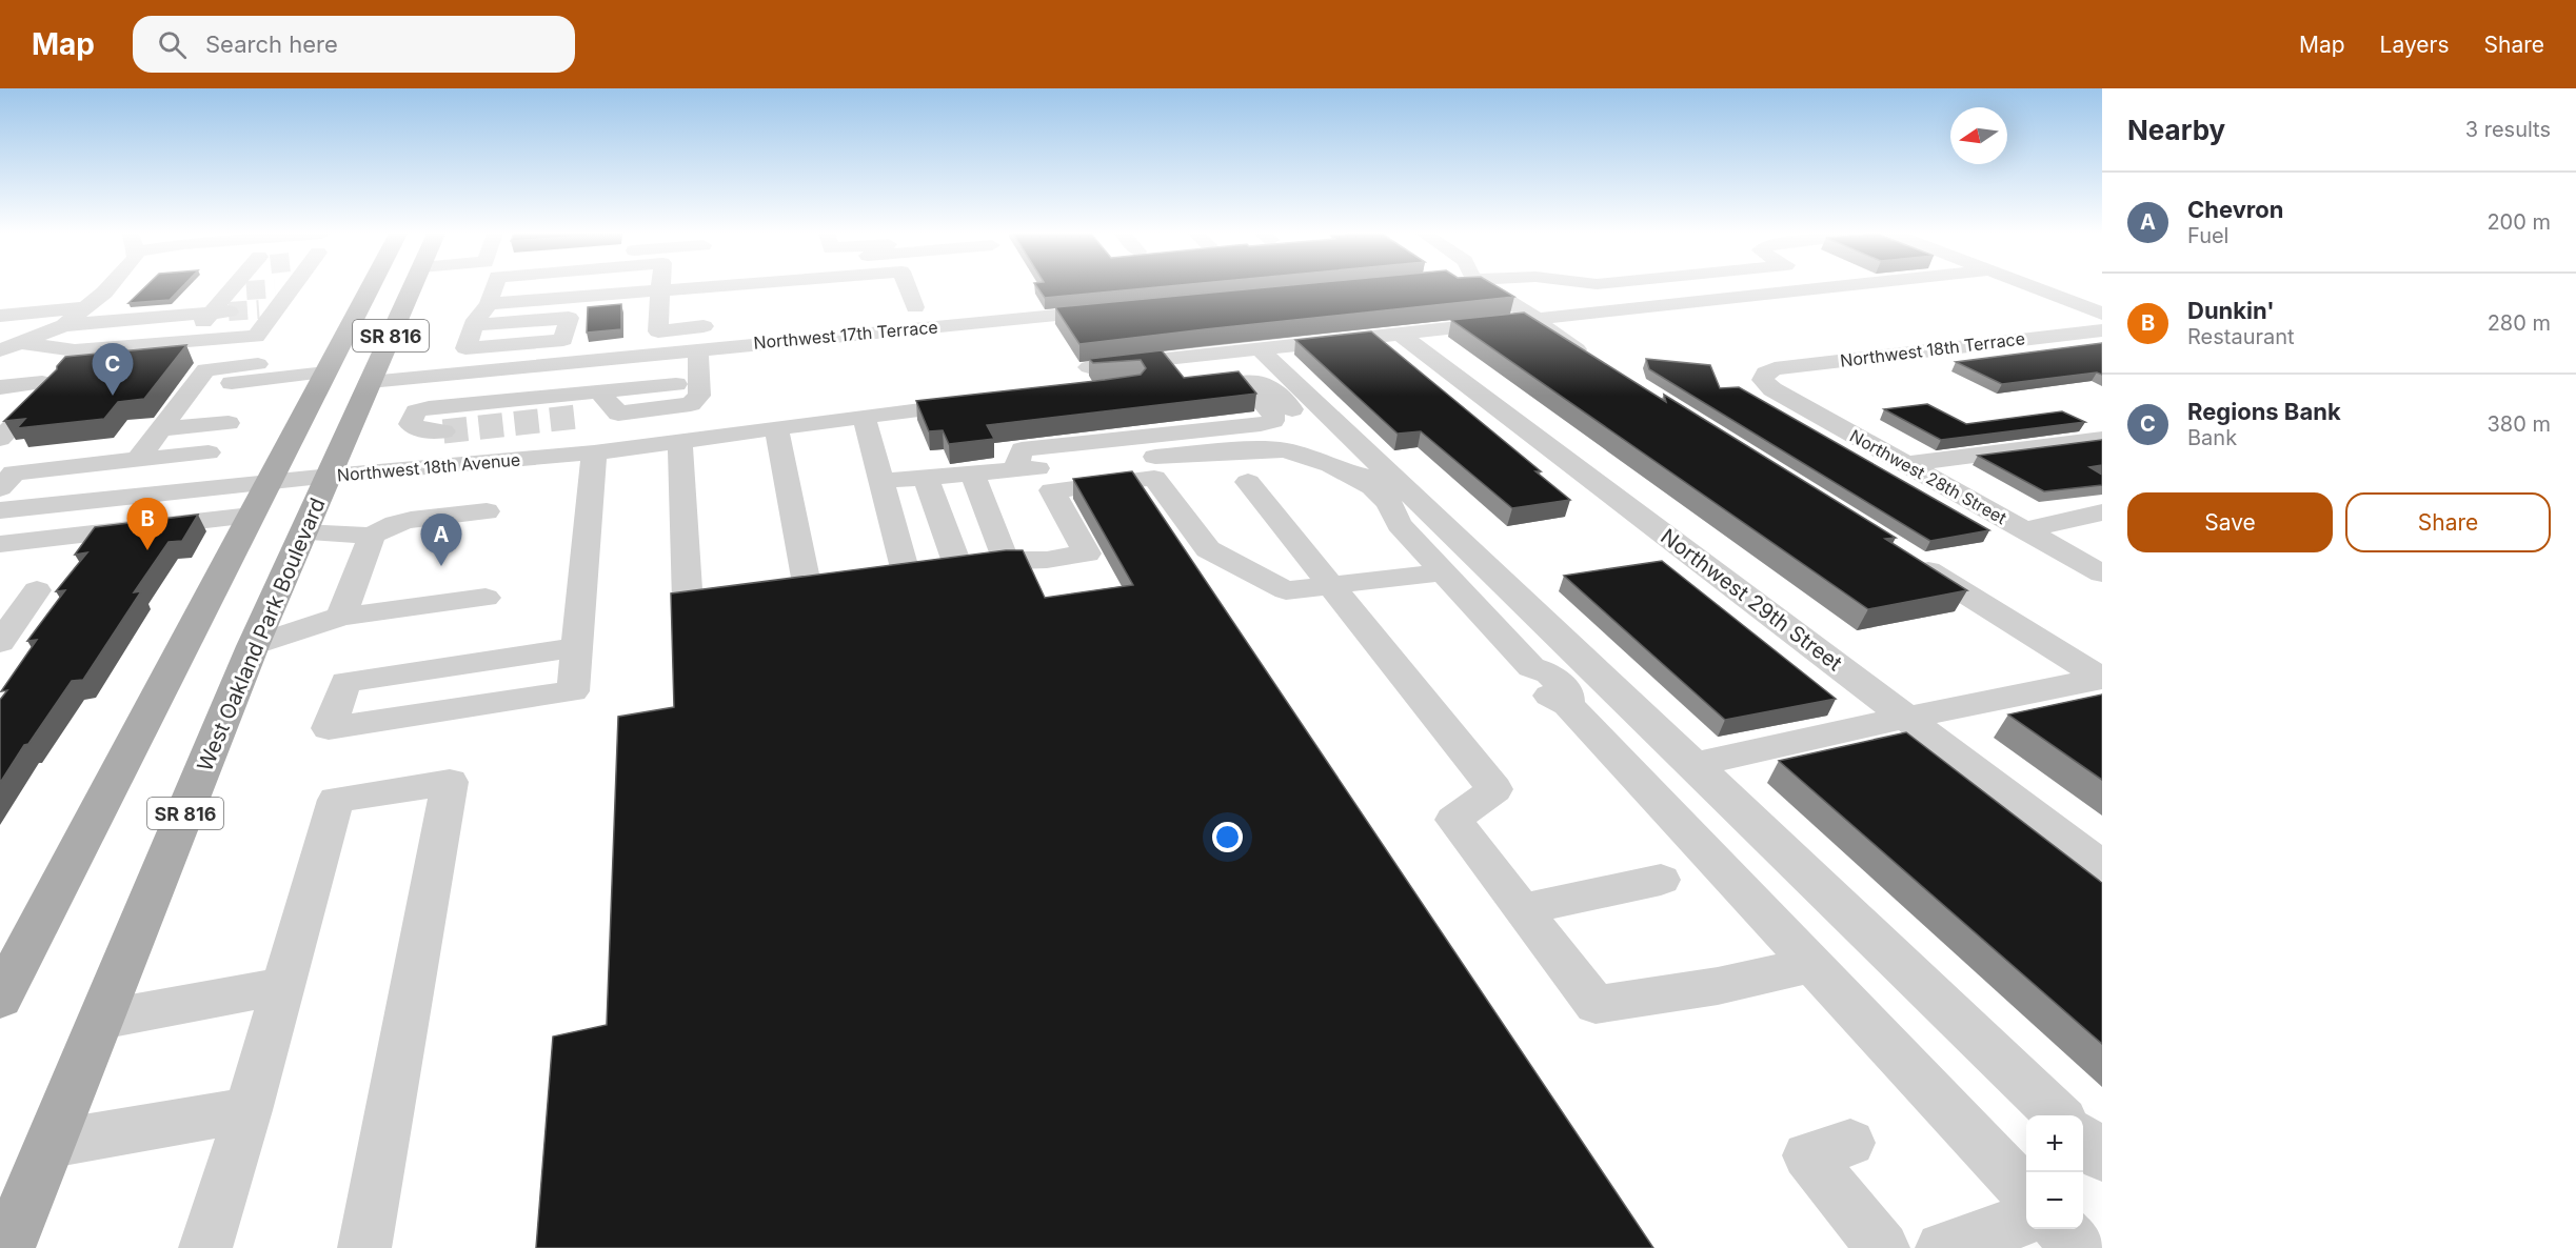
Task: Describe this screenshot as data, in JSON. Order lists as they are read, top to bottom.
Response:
{
  "streets": {
    "main road": ["SR 816", "West Oakland Park Boulevard"],
    "street": [
      "Northwest 17th Terrace",
      "Northwest 18th Terrace",
      "Northwest 18th Avenue",
      "Northwest 28th Street",
      "Northwest 29th Street"
    ]
  },
  "crossings": [
    ["Northwest 17th Terrace", "West Oakland Park Boulevard"],
    ["SR 816", "Northwest 18th Avenue"],
    ["Northwest 18th Terrace", "Northwest 28th Street"],
    ["Northwest 18th Avenue", "West Oakland Park Boulevard"]
  ],
  "north": "left",
  "page": {
    "header": "Map",
    "search": "Search here",
    "nav": ["Map", "Layers", "Share"],
    "heading": ["Nearby", "3 results"],
    "list": [
      {
        "mark": "A",
        "name": "Chevron",
        "note": "Fuel",
        "value": "200 m"
      },
      {
        "mark": "B",
        "name": "Dunkin'",
        "note": "Restaurant",
        "value": "280 m"
      },
      {
        "mark": "C",
        "name": "Regions Bank",
        "note": "Bank",
        "value": "380 m"
      }
    ],
    "pins": ["C", "B", "A"],
    "buttons": ["Save", "Share"],
    "map_buttons": ["+", "−"]
  }
}
